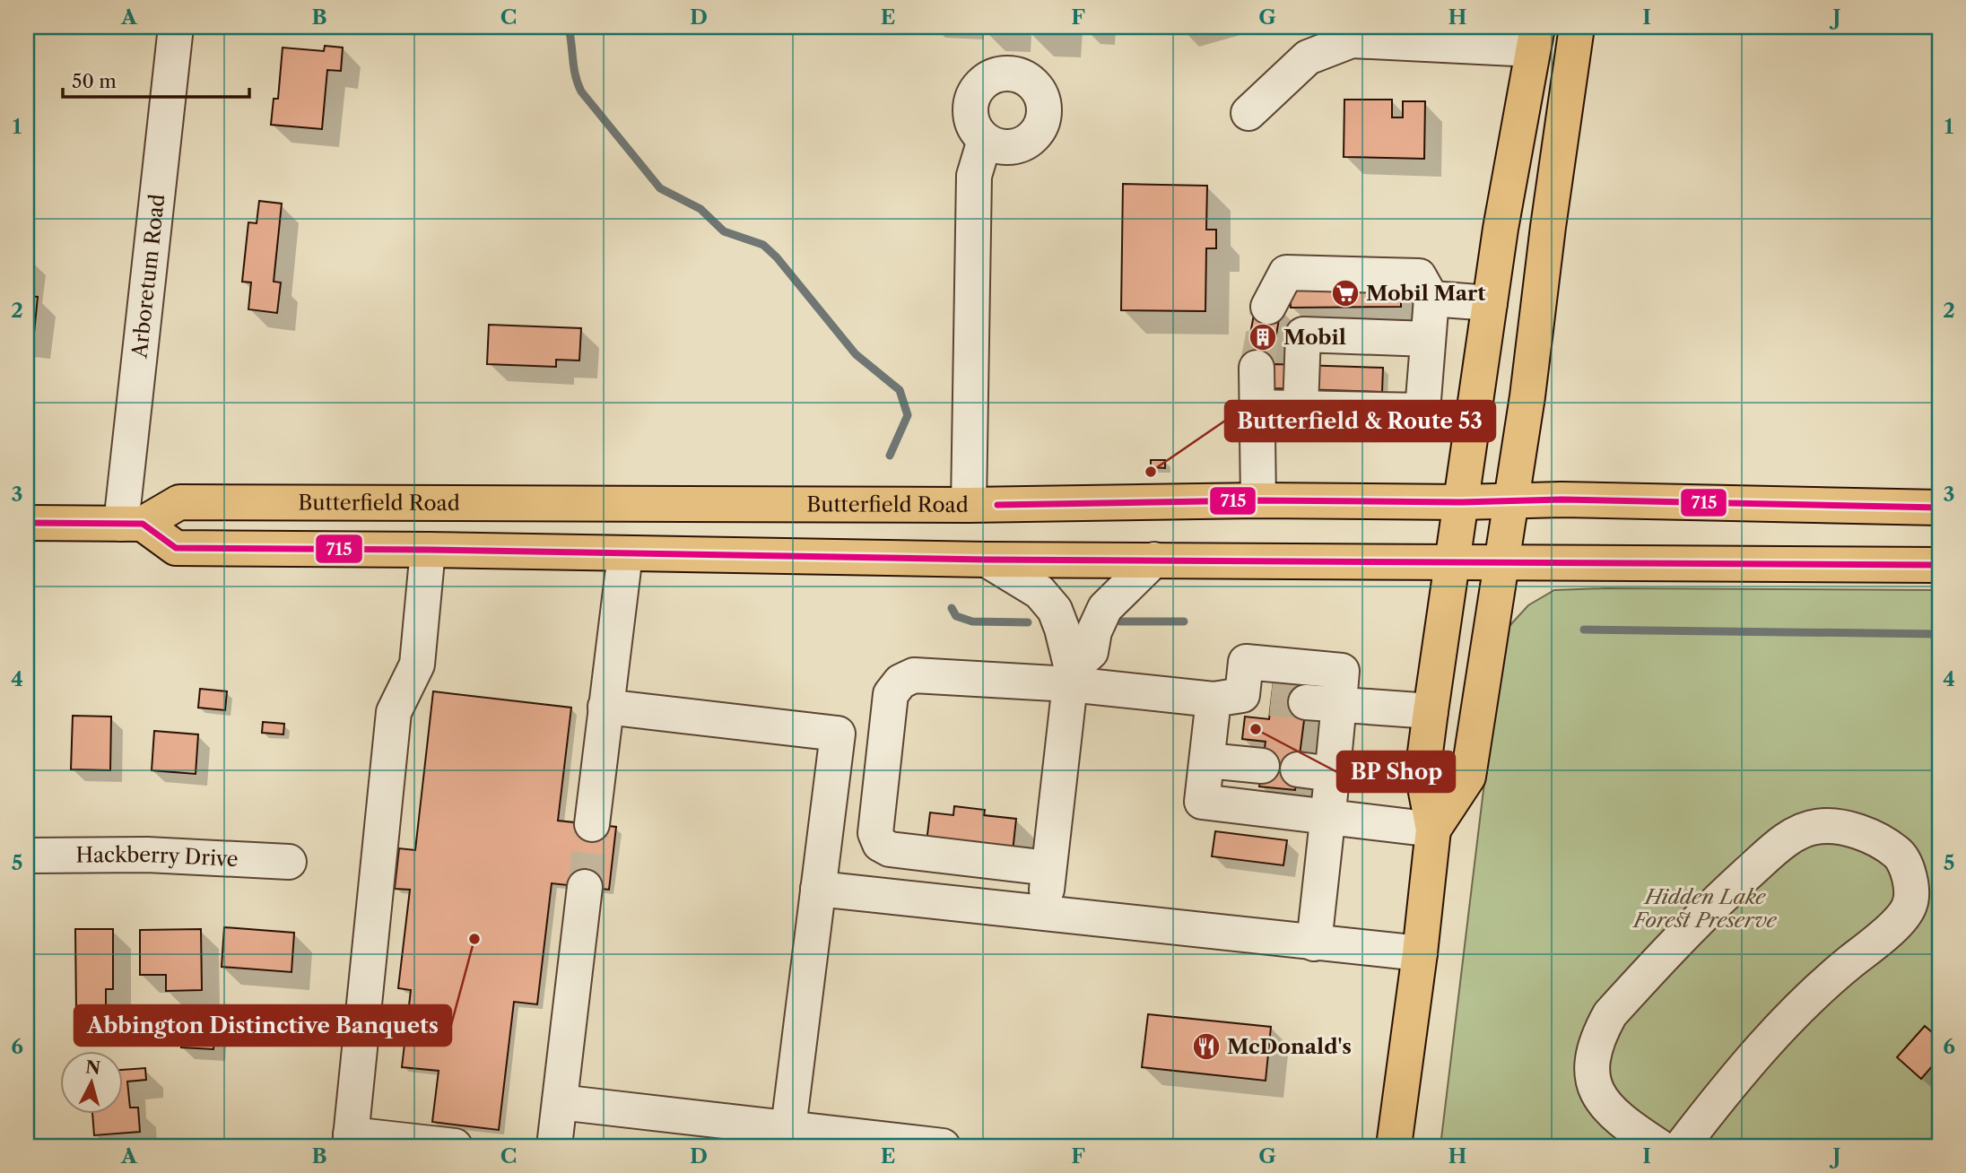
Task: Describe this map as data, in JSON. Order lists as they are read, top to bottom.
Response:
{
  "streets": {
    "main road": ["Butterfield Road"],
    "street": ["Arboretum Road", "Hackberry Drive"]
  },
  "crossings": [
    ["Arboretum Road", "Butterfield Road"]
  ],
  "parks": ["Hidden Lake Forest Preserve"],
  "places": {
    "supermarket": ["Mobil Mart"],
    "building": ["Mobil"],
    "other": ["Butterfield & Route 53", "BP Shop", "Abbington Distinctive Banquets"],
    "restaurant": ["McDonald's"]
  },
  "lines": ["transit line 715"],
  "scale_bar": "50 m",
  "north": "top",
  "grid": {
    "columns": [
      "A",
      "B",
      "C",
      "D",
      "E",
      "F",
      "G",
      "H",
      "I",
      "J"
    ],
    "rows": [
      "1",
      "2",
      "3",
      "4",
      "5",
      "6"
    ]
  }
}
